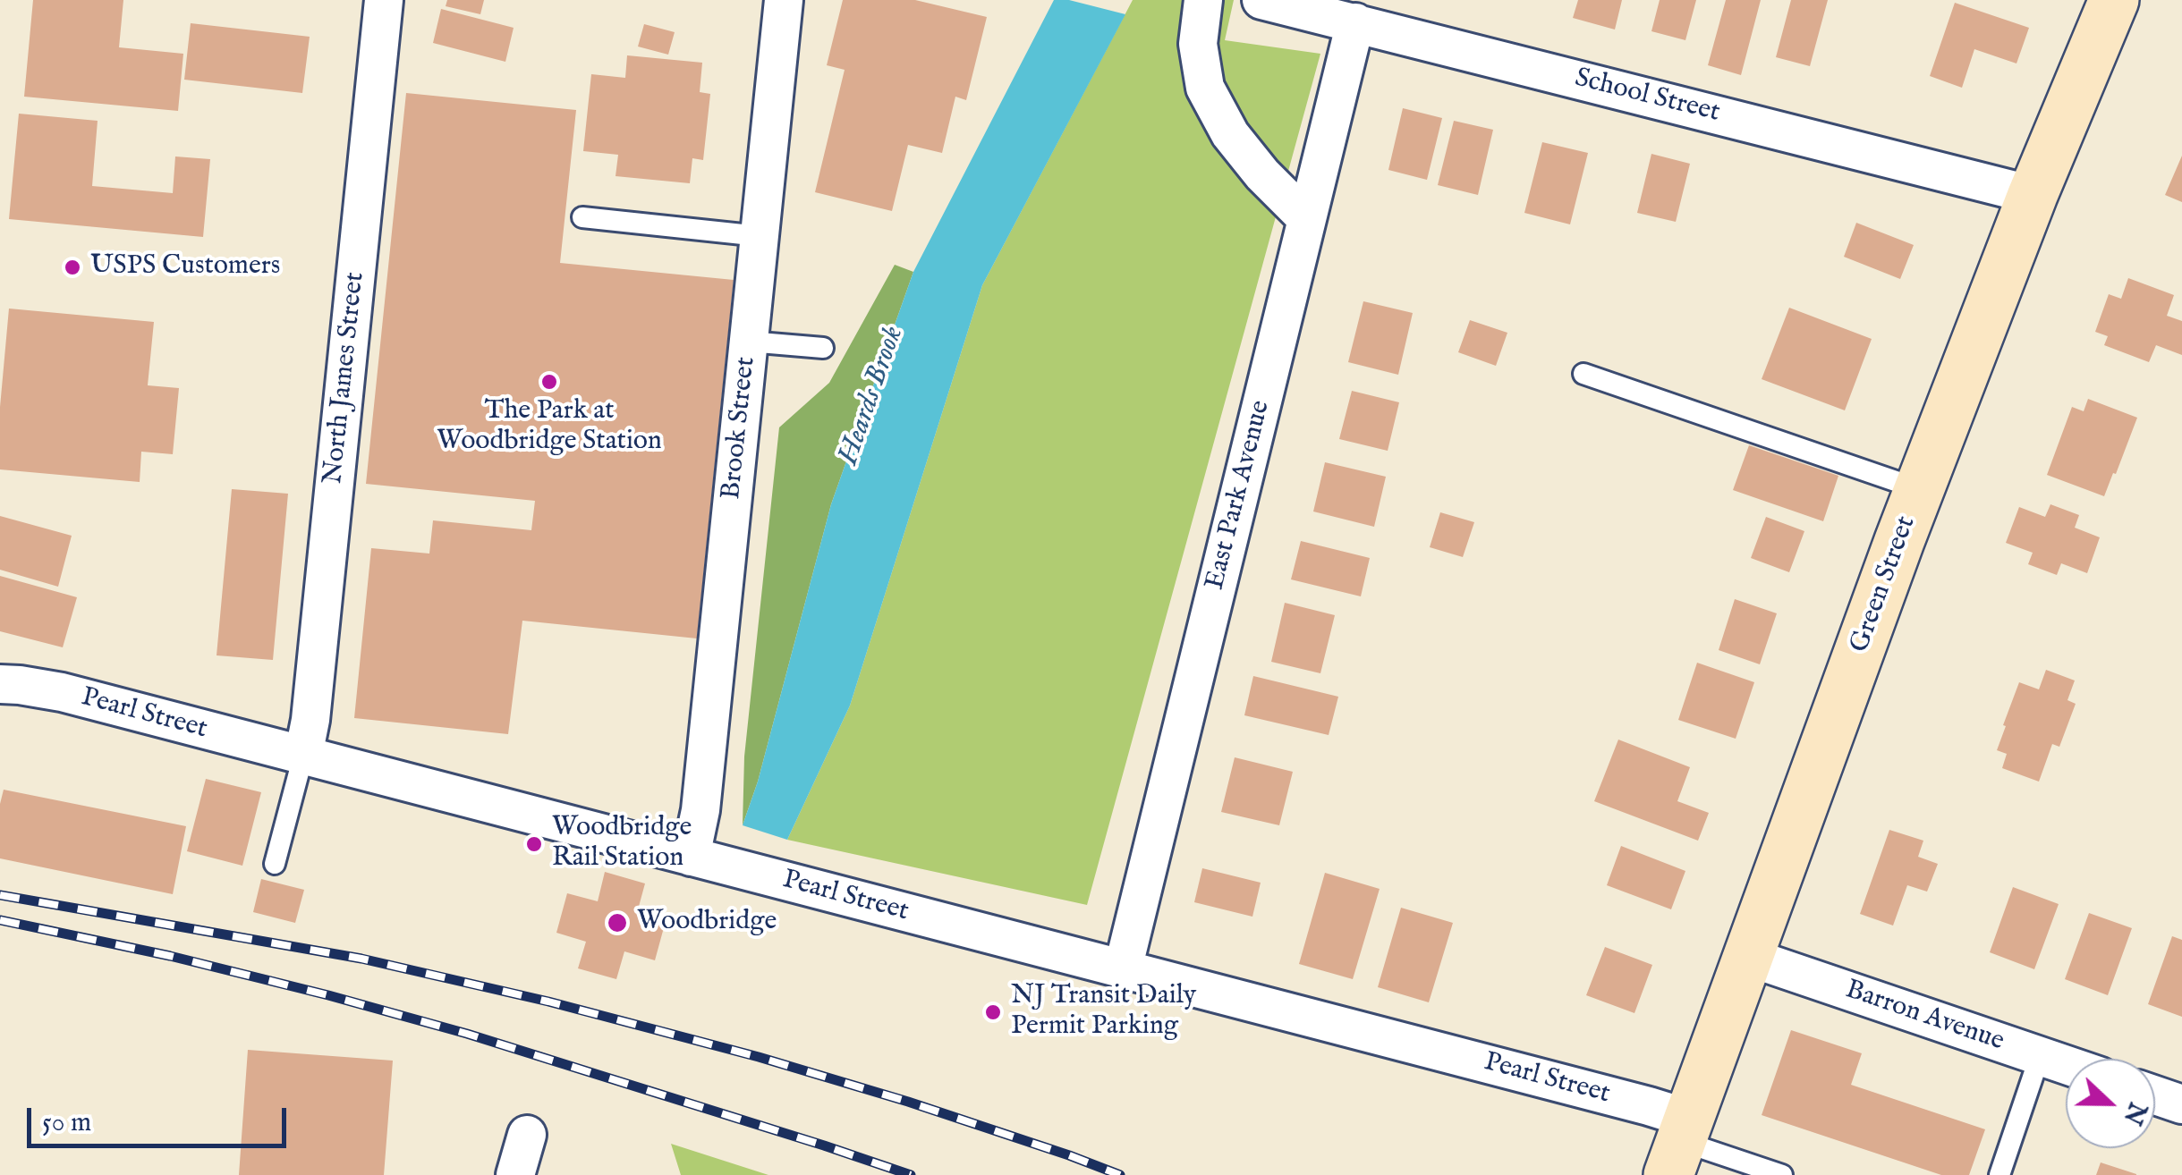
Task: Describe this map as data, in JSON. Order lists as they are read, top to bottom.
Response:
{
  "streets": {
    "street": [
      "School Street",
      "North James Street",
      "Brook Street",
      "East Park Avenue",
      "Green Street",
      "Pearl Street",
      "Barron Avenue"
    ]
  },
  "crossings": [
    ["School Street", "East Park Avenue"],
    ["School Street", "Green Street"],
    ["North James Street", "Pearl Street"],
    ["Brook Street", "Pearl Street"],
    ["East Park Avenue", "Pearl Street"],
    ["Green Street", "Pearl Street"],
    ["Green Street", "Barron Avenue"]
  ],
  "water": ["Heards Brook"],
  "places": [
    "USPS Customers",
    "The Park at Woodbridge Station",
    "Woodbridge Rail Station",
    "Woodbridge",
    "NJ Transit Daily Permit Parking"
  ],
  "scale_bar": "50 m",
  "north": "right"
}
